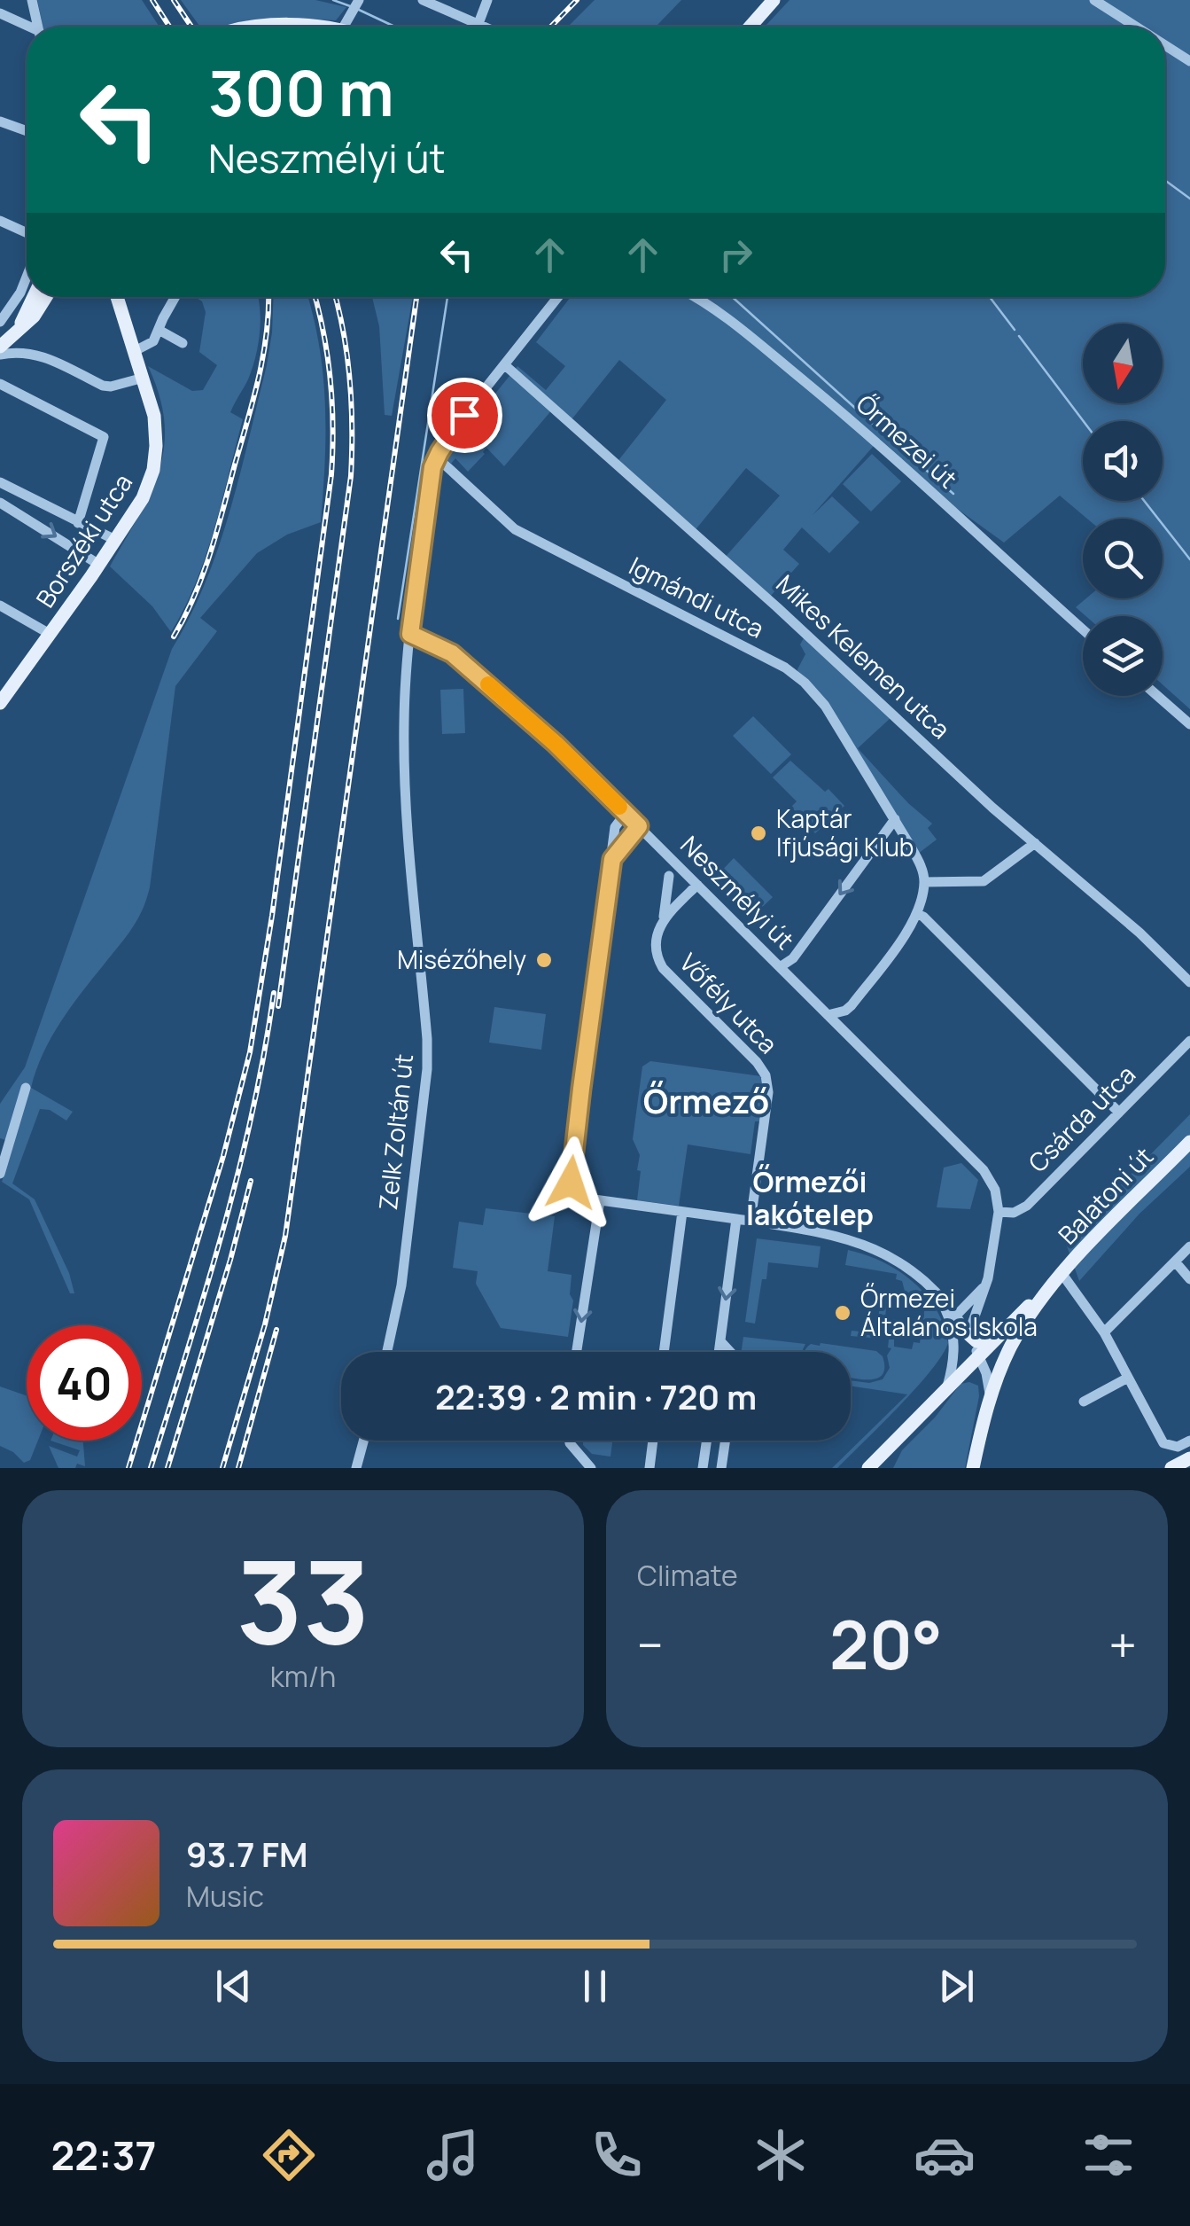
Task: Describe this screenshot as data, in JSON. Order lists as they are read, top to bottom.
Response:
{
  "streets": {
    "main road": ["Borszéki utca", "Balatoni út"],
    "street": [
      "Őrmezei út",
      "Igmándi utca",
      "Mikes Kelemen utca",
      "Neszmélyi út",
      "Vőfély utca",
      "Csárda utca",
      "Zelk Zoltán út"
    ]
  },
  "crossings": [
    ["Neszmélyi út", "Csárda utca"],
    ["Neszmélyi út", "Zelk Zoltán út"]
  ],
  "districts": ["Őrmező", "Őrmezői lakótelep"],
  "places": ["Kaptár Ifjúsági Klub", "Misézőhely", "Őrmezei Általános Iskola"],
  "north": "bottom",
  "page": {
    "turn": ["300 m", "Neszmélyi út"],
    "limit": "40",
    "trip": "22:39 · 2 min · 720 m",
    "tile": [
      ["33", "km/h"],
      "Climate"
    ],
    "heat": ["−", "20°", "+"],
    "song": ["93.7 FM", "Music"],
    "tabs": "22:37"
  }
}
